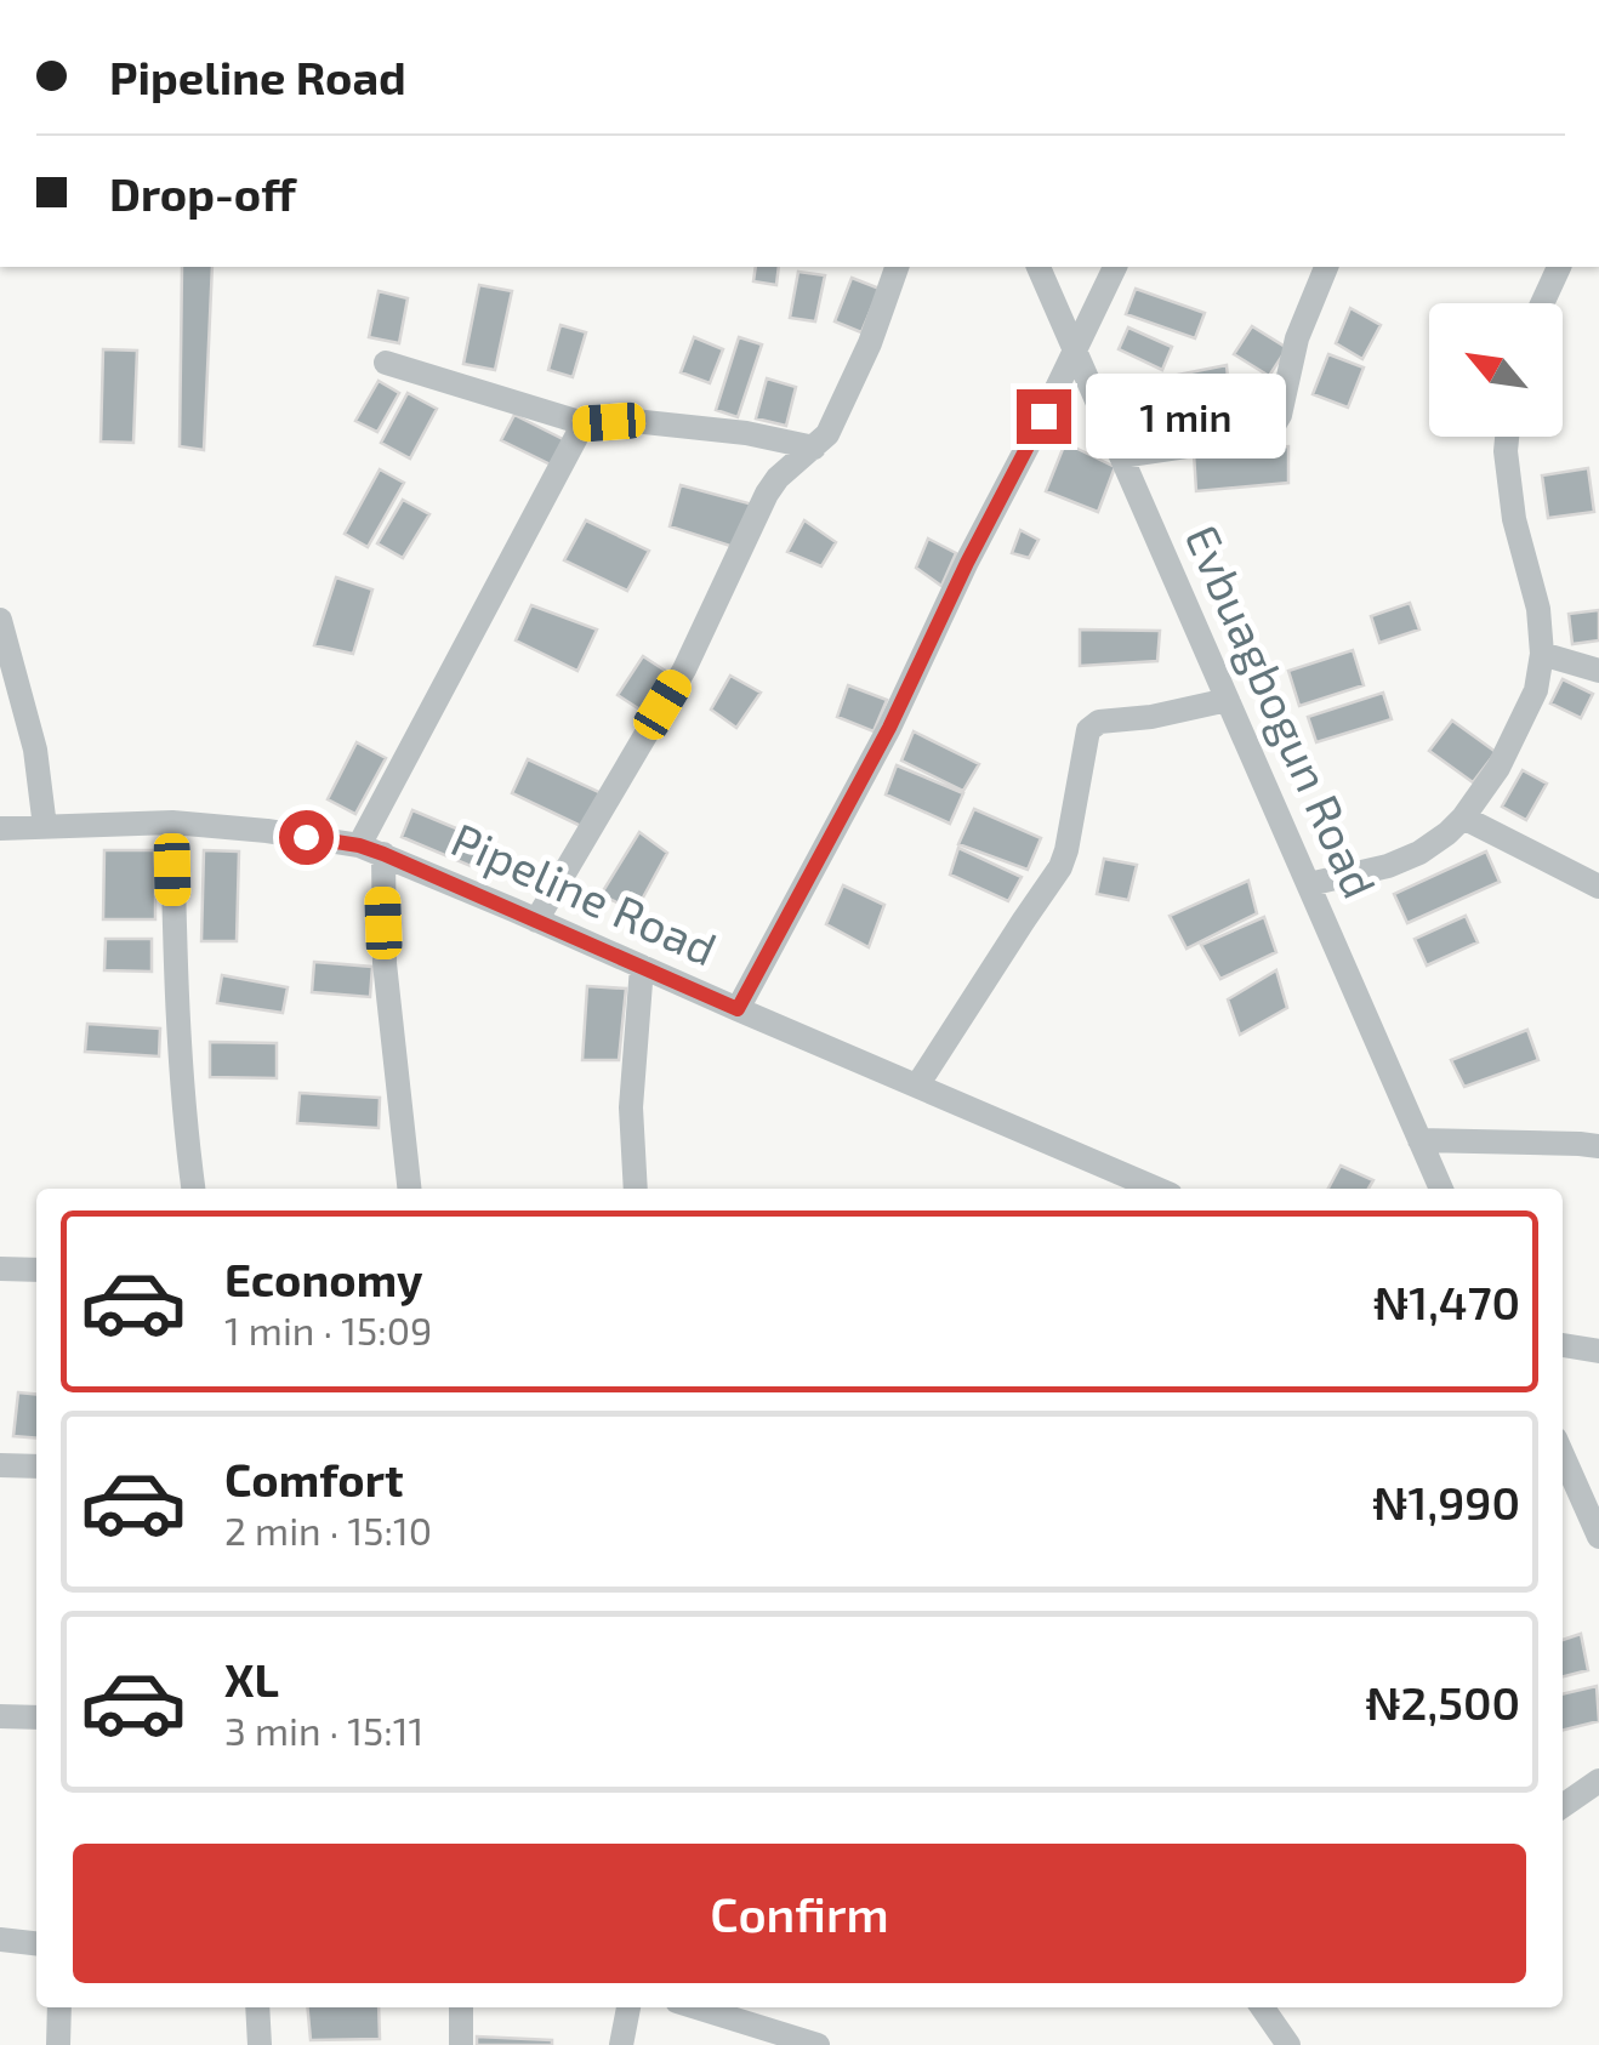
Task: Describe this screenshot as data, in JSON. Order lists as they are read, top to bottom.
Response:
{
  "streets": {
    "street": ["Evbuagbogun Road", "Pipeline Road"]
  },
  "north": "top left",
  "page": {
    "banner": ["Pipeline Road", "Drop-off"],
    "bubble": "1 min",
    "list": [
      {
        "name": "Economy",
        "note": "1 min · 15:09",
        "value": "₦1,470"
      },
      {
        "name": "Comfort",
        "note": "2 min · 15:10",
        "value": "₦1,990"
      },
      {
        "name": "XL",
        "note": "3 min · 15:11",
        "value": "₦2,500"
      }
    ],
    "buttons": "Confirm"
  }
}
